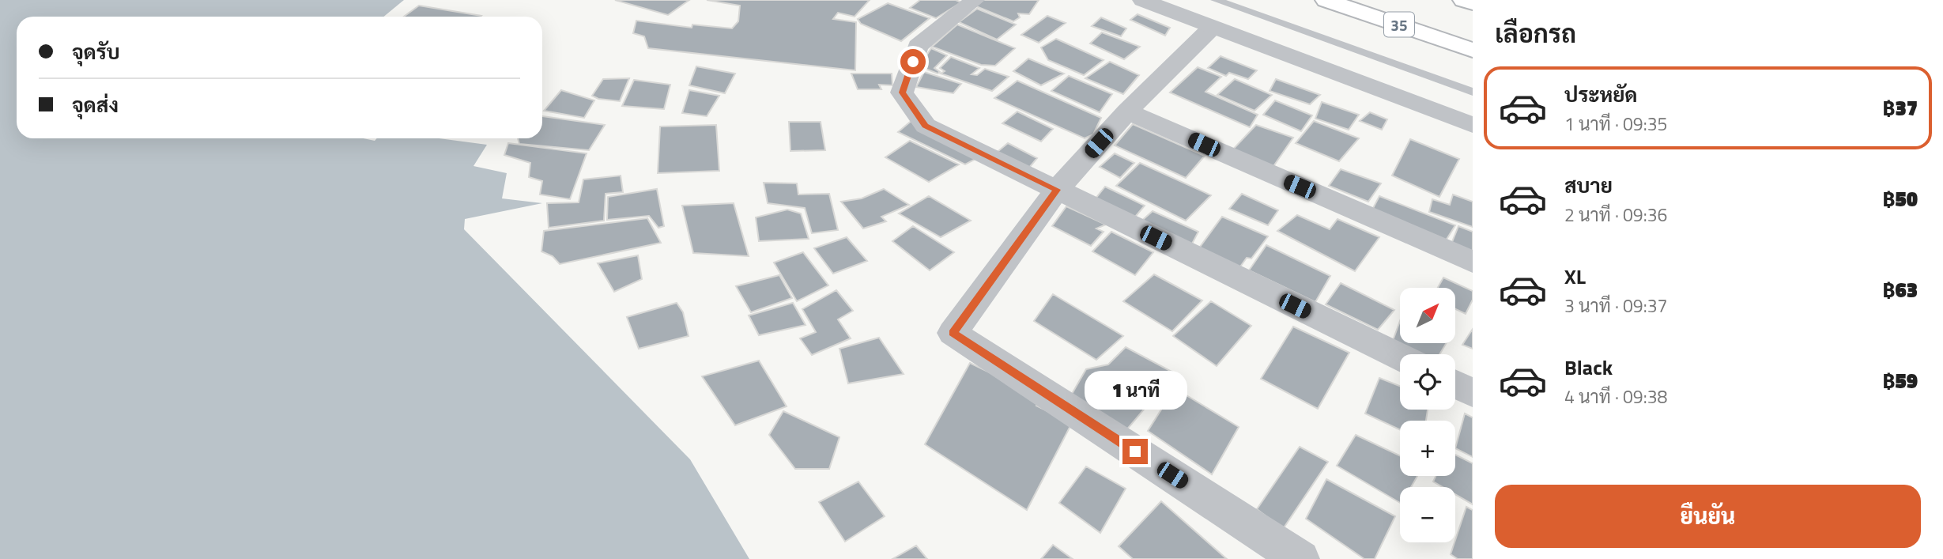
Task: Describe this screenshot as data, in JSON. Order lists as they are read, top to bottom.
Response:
{
  "streets": {
    "highway": ["35"]
  },
  "north": "top right",
  "page": {
    "heading": "เลือกรถ",
    "banner": ["จุดรับ", "จุดส่ง"],
    "list": [
      {
        "name": "ประหยัด",
        "note": "1 นาที · 09:35",
        "value": "฿37"
      },
      {
        "name": "สบาย",
        "note": "2 นาที · 09:36",
        "value": "฿50"
      },
      {
        "name": "XL",
        "note": "3 นาที · 09:37",
        "value": "฿63"
      },
      {
        "name": "Black",
        "note": "4 นาที · 09:38",
        "value": "฿59"
      }
    ],
    "map_buttons": ["+", "−"],
    "bubble": "1 นาที",
    "buttons": "ยืนยัน"
  }
}
